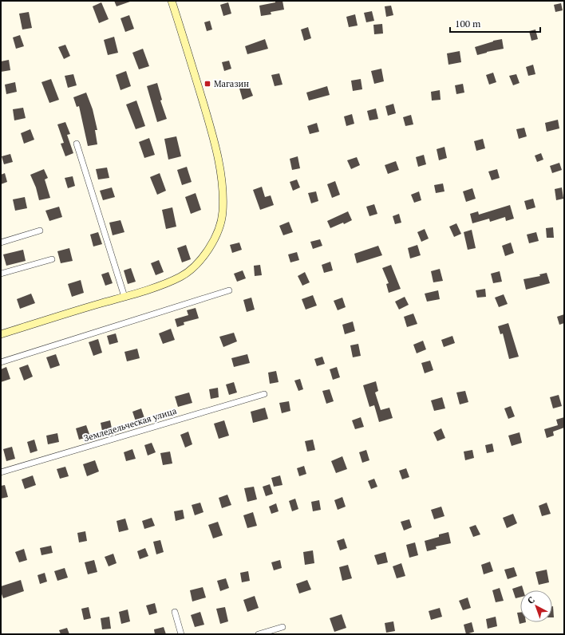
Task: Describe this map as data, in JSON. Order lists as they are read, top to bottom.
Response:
{
  "streets": {
    "street": ["Земледельческая улица"]
  },
  "places": {
    "transit": ["Магазин"]
  },
  "scale_bar": "100 m",
  "north": "top left"
}
